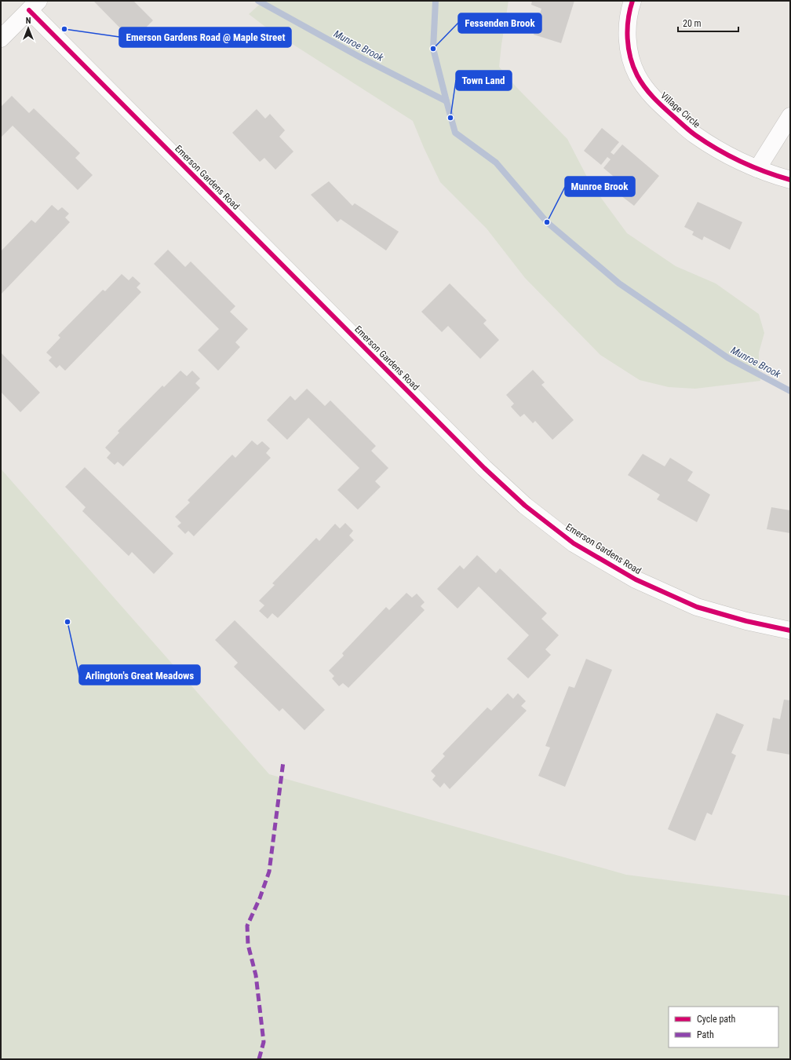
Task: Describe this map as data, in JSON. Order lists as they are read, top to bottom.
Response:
{
  "streets": {
    "street": ["Village Circle", "Emerson Gardens Road"]
  },
  "water": ["Munroe Brook"],
  "places": [
    "Emerson Gardens Road @ Maple Street",
    "Fessenden Brook",
    "Town Land",
    "Munroe Brook",
    "Arlington's Great Meadows"
  ],
  "legend": ["Cycle path", "Path"],
  "scale_bar": "20 m",
  "north": "top"
}
